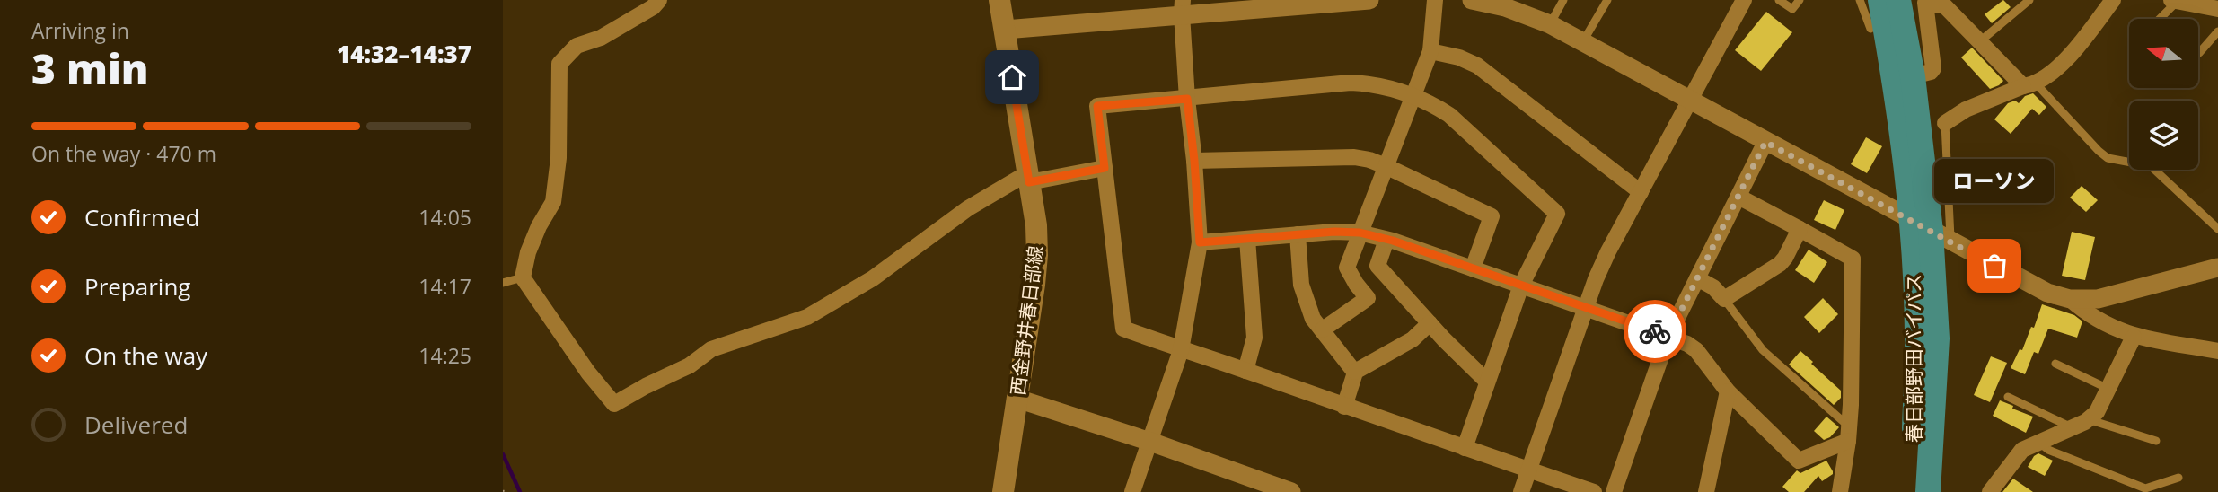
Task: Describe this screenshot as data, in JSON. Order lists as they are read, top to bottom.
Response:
{
  "streets": {
    "highway": ["春日部野田バイパス"],
    "main road": ["西金野井春日部線"]
  },
  "places": ["ローソン"],
  "north": "left",
  "page": {
    "heading": ["3 min", "Arriving in", "14:32–14:37"],
    "bar": "On the way · 470 m",
    "bubble": "ローソン",
    "list": [
      ["Confirmed", "14:05"],
      ["Preparing", "14:17"],
      ["On the way", "14:25"],
      "Delivered"
    ]
  }
}
